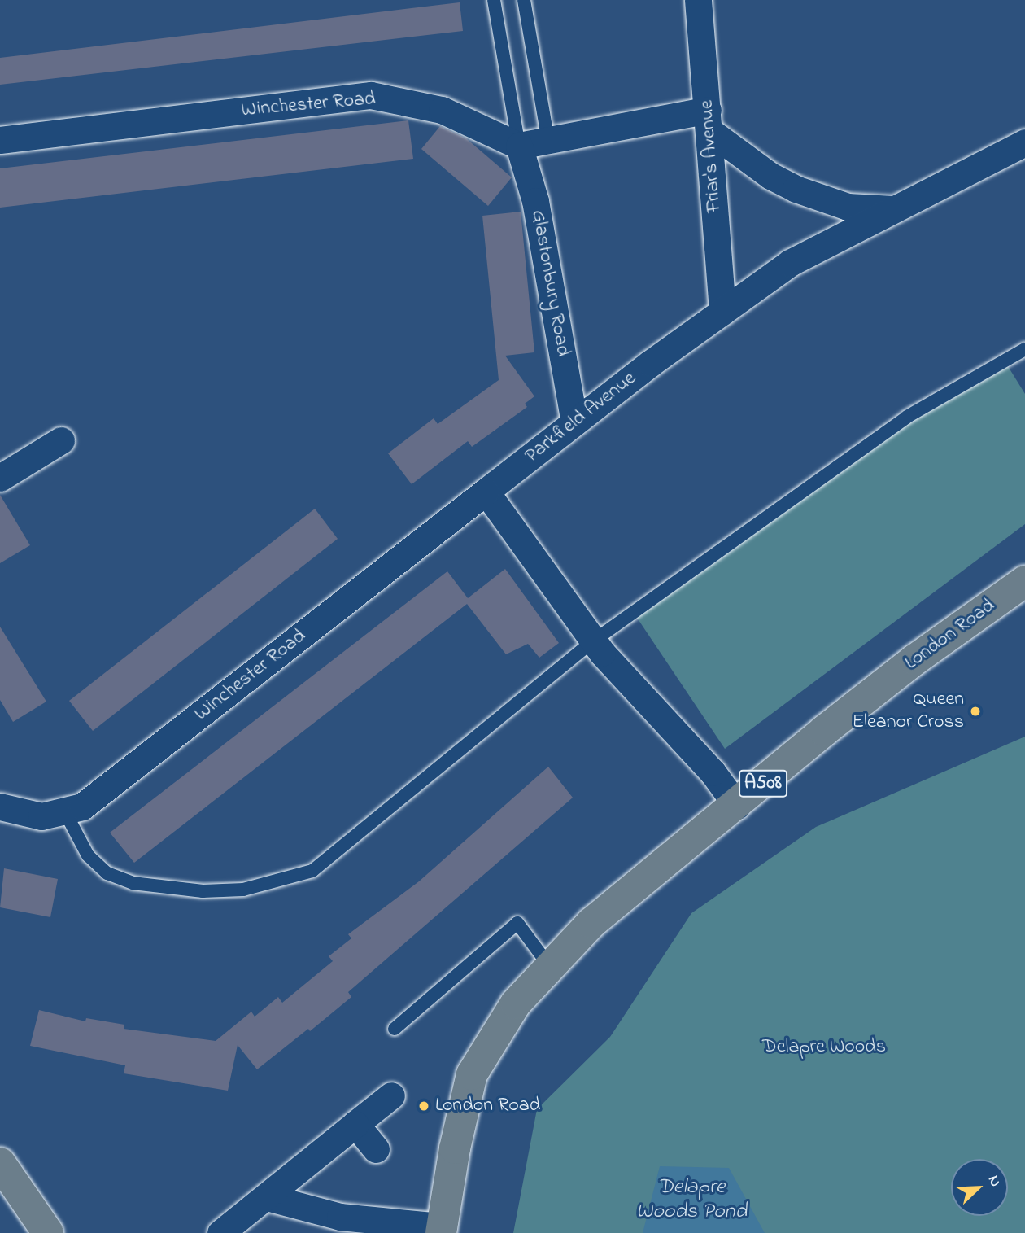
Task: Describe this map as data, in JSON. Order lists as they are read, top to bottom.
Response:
{
  "streets": {
    "highway": ["London Road", "A508"],
    "street": [
      "Winchester Road",
      "Friar's Avenue",
      "Glastonbury Road",
      "Parkfield Avenue"
    ]
  },
  "crossings": [
    ["Winchester Road", "Glastonbury Road"],
    ["Winchester Road", "Parkfield Avenue"],
    ["Friar's Avenue", "Parkfield Avenue"],
    ["Glastonbury Road", "Parkfield Avenue"]
  ],
  "water": ["Delapre Woods Pond"],
  "parks": ["Delapre Woods"],
  "places": ["Queen Eleanor Cross", "London Road"],
  "north": "top right"
}
